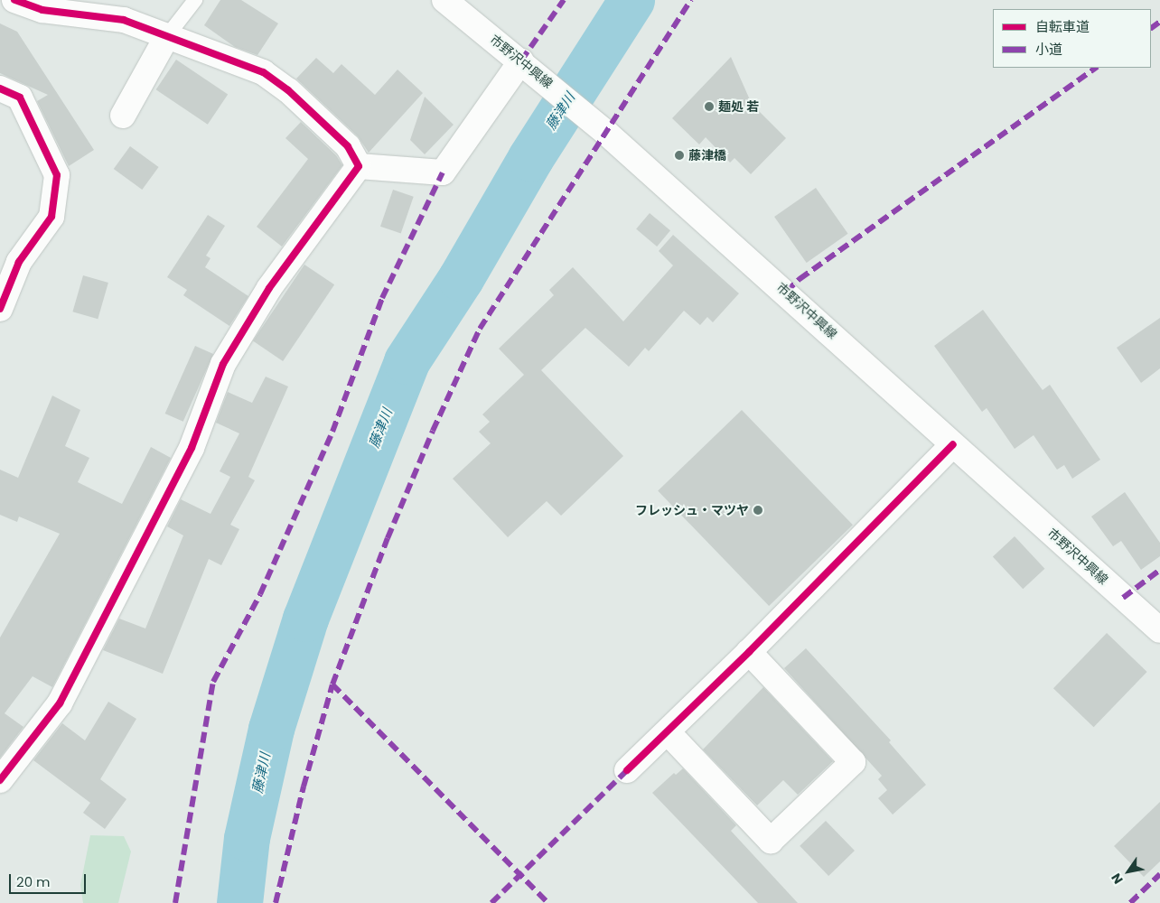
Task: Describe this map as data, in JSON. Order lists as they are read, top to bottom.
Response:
{
  "streets": {
    "street": ["市野沢中興線"]
  },
  "water": ["藤津川"],
  "places": ["麺処 若", "藤津橋", "フレッシュ・マツヤ"],
  "legend": ["自転車道", "小道"],
  "scale_bar": "20 m",
  "north": "bottom left"
}
